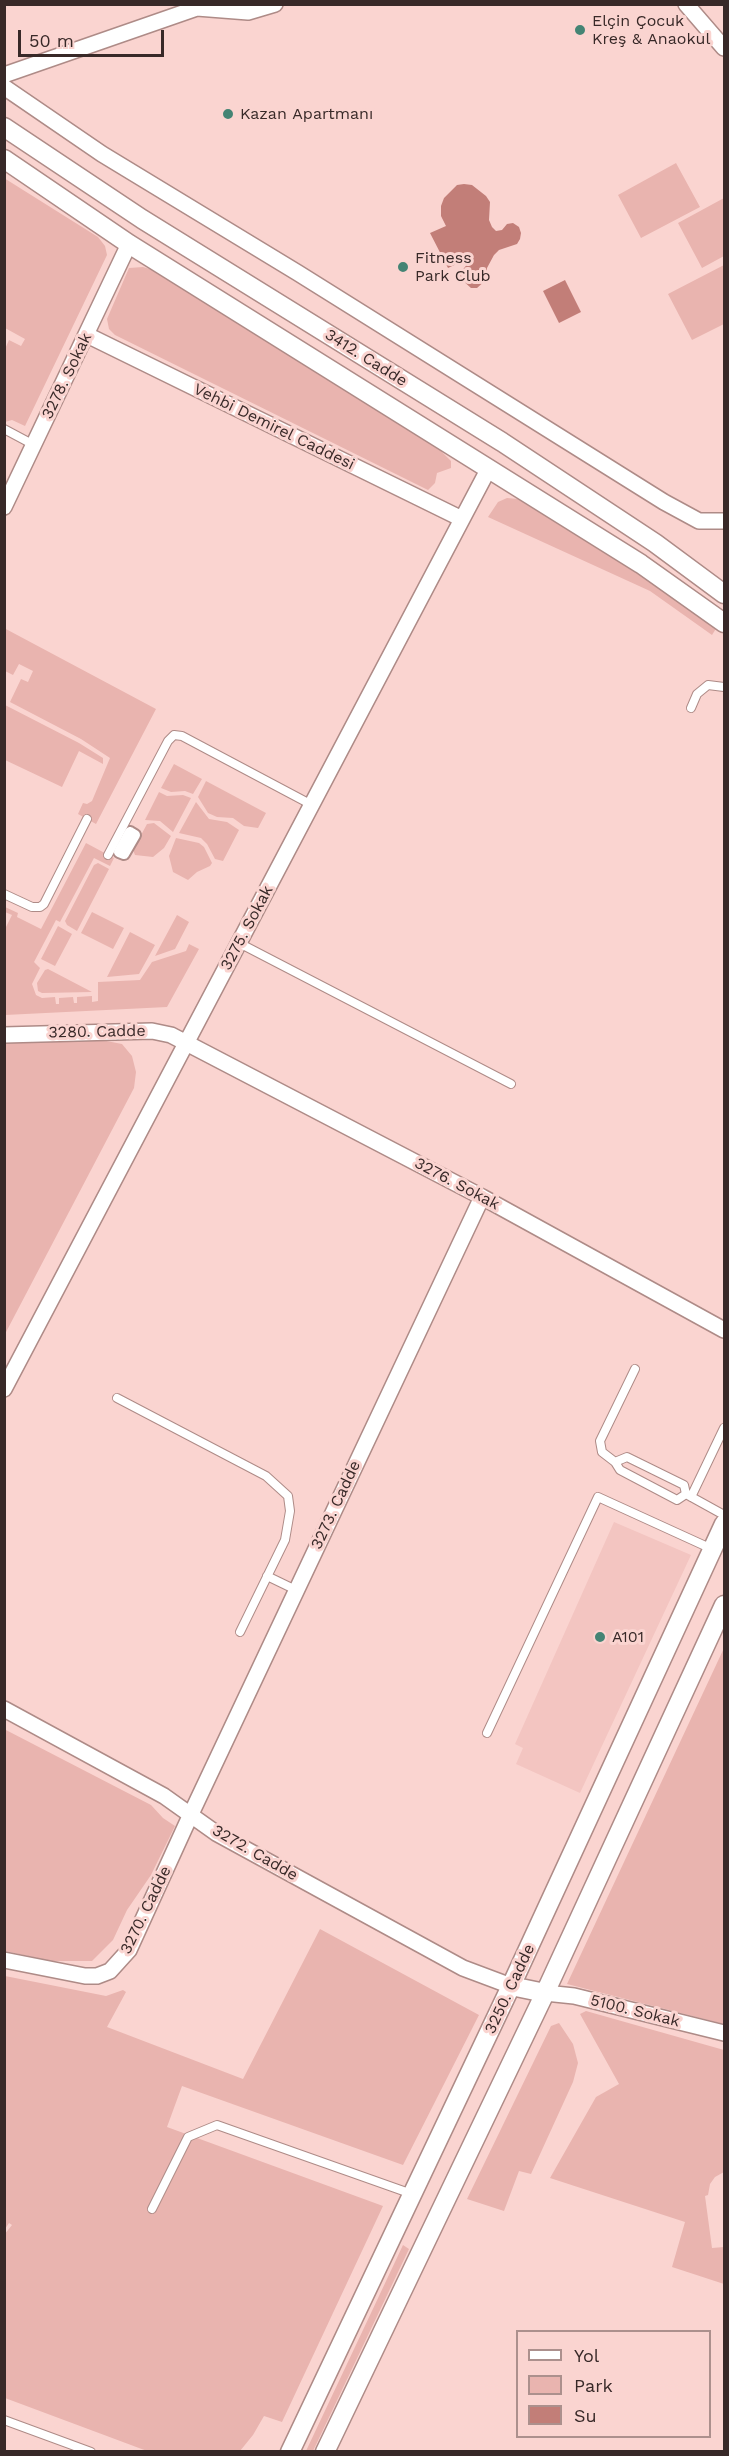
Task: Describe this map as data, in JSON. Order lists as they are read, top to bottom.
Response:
{
  "streets": {
    "street": [
      "3412. Cadde",
      "3278. Sokak",
      "Vehbi Demirel Caddesi",
      "3275. Sokak",
      "3280. Cadde",
      "3276. Sokak",
      "3273. Cadde",
      "3272. Cadde",
      "3270. Cadde",
      "3250. Cadde",
      "5100. Sokak"
    ]
  },
  "crossings": [
    ["3412. Cadde", "3278. Sokak"],
    ["3412. Cadde", "3275. Sokak"],
    ["3278. Sokak", "Vehbi Demirel Caddesi"],
    ["Vehbi Demirel Caddesi", "3275. Sokak"],
    ["3275. Sokak", "3280. Cadde"],
    ["3275. Sokak", "3276. Sokak"],
    ["3280. Cadde", "3276. Sokak"],
    ["3276. Sokak", "3273. Cadde"],
    ["3273. Cadde", "3272. Cadde"],
    ["3273. Cadde", "3270. Cadde"],
    ["3272. Cadde", "3270. Cadde"],
    ["3272. Cadde", "3250. Cadde"],
    ["3250. Cadde", "5100. Sokak"]
  ],
  "places": [
    "Elçin Çocuk Kreş & Anaokul",
    "Kazan Apartmanı",
    "Fitness Park Club",
    "A101"
  ],
  "legend": ["Yol", "Park", "Su"],
  "scale_bar": "50 m"
}
